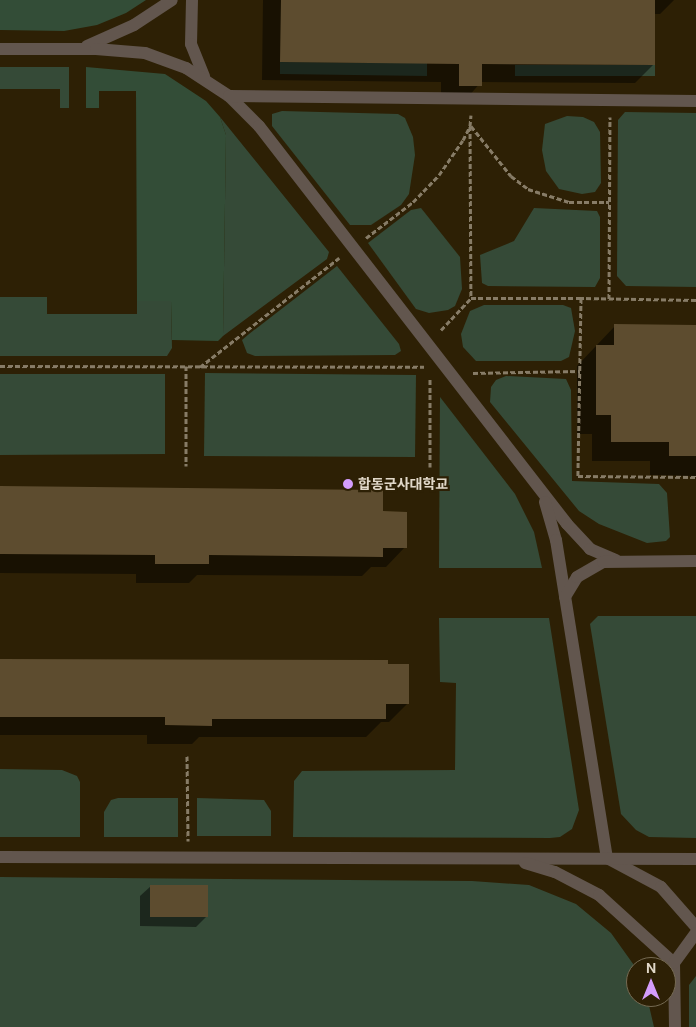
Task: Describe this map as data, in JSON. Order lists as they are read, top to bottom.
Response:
{
  "places": ["합동군사대학교"],
  "north": "top"
}
